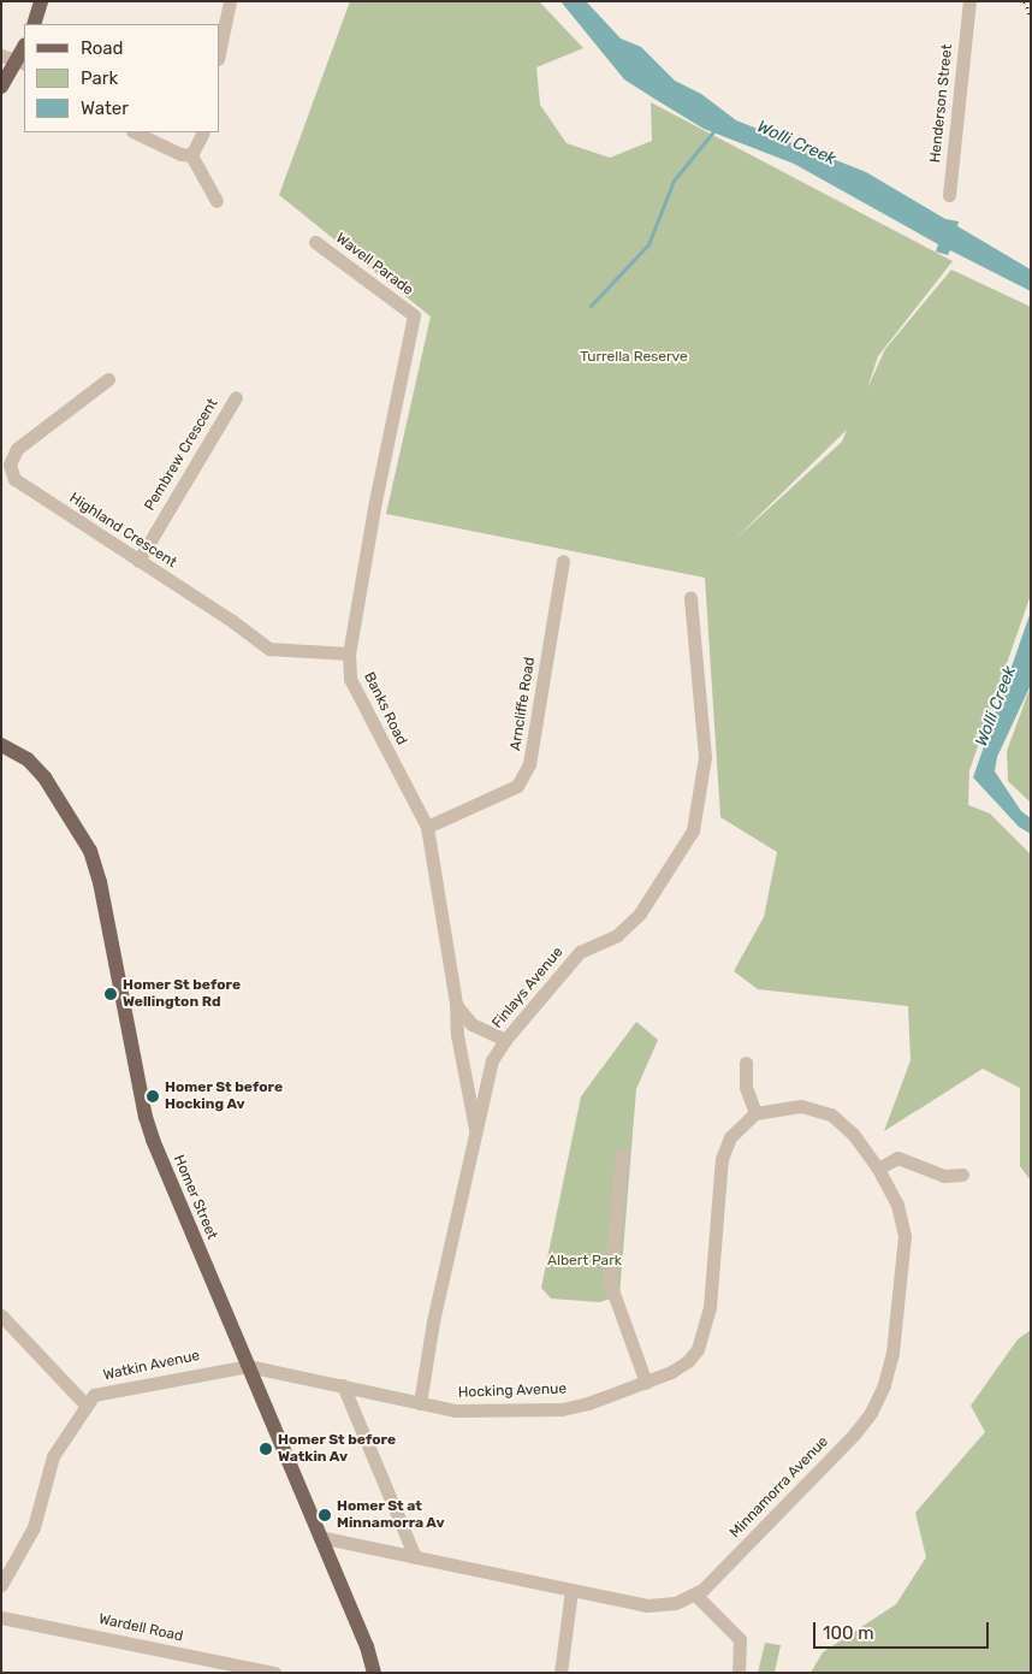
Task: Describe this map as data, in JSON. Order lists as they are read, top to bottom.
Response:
{
  "streets": {
    "main road": ["Homer Street"],
    "street": [
      "Henderson Street",
      "Wavell Parade",
      "Pembrew Crescent",
      "Highland Crescent",
      "Arncliffe Road",
      "Banks Road",
      "Finlays Avenue",
      "Watkin Avenue",
      "Hocking Avenue",
      "Minnamorra Avenue",
      "Wardell Road"
    ]
  },
  "crossings": [
    ["Wavell Parade", "Banks Road"],
    ["Pembrew Crescent", "Highland Crescent"],
    ["Highland Crescent", "Banks Road"],
    ["Arncliffe Road", "Banks Road"],
    ["Banks Road", "Finlays Avenue"],
    ["Finlays Avenue", "Hocking Avenue"],
    ["Homer Street", "Watkin Avenue"],
    ["Homer Street", "Hocking Avenue"],
    ["Homer Street", "Minnamorra Avenue"],
    ["Watkin Avenue", "Hocking Avenue"],
    ["Hocking Avenue", "Minnamorra Avenue"]
  ],
  "water": ["Wolli Creek"],
  "parks": ["Turrella Reserve", "Albert Park"],
  "places": [
    "Homer St before Wellington Rd",
    "Homer St before Hocking Av",
    "Homer St before Watkin Av",
    "Homer St at Minnamorra Av"
  ],
  "legend": ["Road", "Park", "Water"],
  "scale_bar": "100 m"
}
